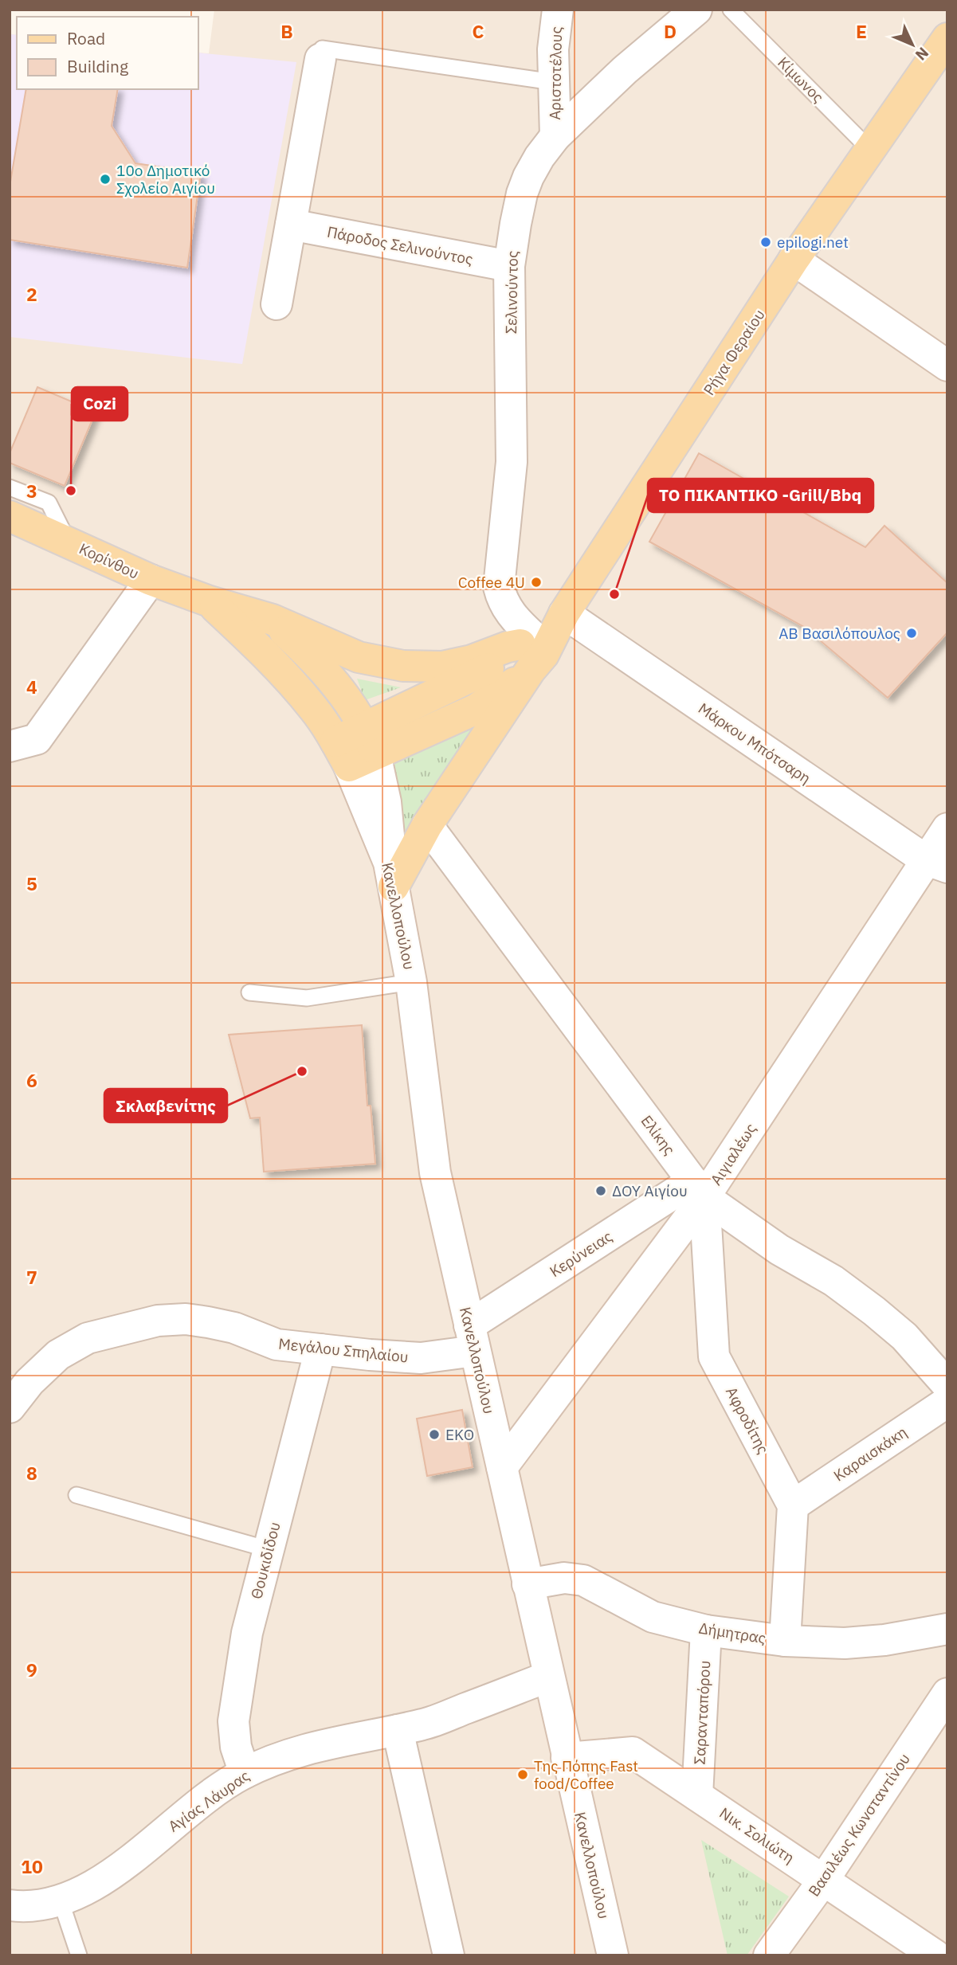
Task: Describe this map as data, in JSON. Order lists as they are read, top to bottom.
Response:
{
  "streets": {
    "main road": ["Ρήγα Φεραίου", "Κορίνθου"],
    "street": [
      "Αριστοτέλους",
      "Πάροδος Σελινούντος",
      "Σελινούντος",
      "Μάρκου Μπότσαρη",
      "Κανελλοπούλου",
      "Ελίκης",
      "Αιγιαλέως",
      "Κερύνειας",
      "Μεγάλου Σπηλαίου",
      "Αφροδίτης",
      "Καραισκάκη",
      "Θουκιδίδου",
      "Δήμητρας",
      "Σαρανταπόρου",
      "Αγίας Λάυρας",
      "Βασιλέως Κωνσταντίνου",
      "Νικ. Σολιώτη"
    ],
    "lane": ["Κίμωνος"]
  },
  "crossings": [
    ["Αριστοτέλους", "Σελινούντος"],
    ["Κίμωνος", "Ρήγα Φεραίου"],
    ["Πάροδος Σελινούντος", "Σελινούντος"],
    ["Σελινούντος", "Κορίνθου"],
    ["Ρήγα Φεραίου", "Μάρκου Μπότσαρη"],
    ["Κορίνθου", "Κανελλοπούλου"],
    ["Μάρκου Μπότσαρη", "Αιγιαλέως"],
    ["Κανελλοπούλου", "Αιγιαλέως"],
    ["Κανελλοπούλου", "Κερύνειας"],
    ["Κανελλοπούλου", "Μεγάλου Σπηλαίου"],
    ["Κανελλοπούλου", "Δήμητρας"],
    ["Κανελλοπούλου", "Αγίας Λάυρας"],
    ["Κανελλοπούλου", "Νικ. Σολιώτη"],
    ["Ελίκης", "Αιγιαλέως"],
    ["Ελίκης", "Κερύνειας"],
    ["Ελίκης", "Αφροδίτης"],
    ["Αιγιαλέως", "Κερύνειας"],
    ["Αιγιαλέως", "Αφροδίτης"],
    ["Κερύνειας", "Μεγάλου Σπηλαίου"],
    ["Κερύνειας", "Αφροδίτης"],
    ["Μεγάλου Σπηλαίου", "Θουκιδίδου"],
    ["Αφροδίτης", "Καραισκάκη"],
    ["Θουκιδίδου", "Αγίας Λάυρας"],
    ["Δήμητρας", "Σαρανταπόρου"],
    ["Σαρανταπόρου", "Νικ. Σολιώτη"],
    ["Βασιλέως Κωνσταντίνου", "Νικ. Σολιώτη"]
  ],
  "places": [
    "10o Δημοτικό Σχολείο Αιγίου",
    "epilogi.net",
    "Cozi",
    "Coffee 4U",
    "ΤΟ ΠΙΚΑΝΤΙΚΟ -Grill/Bbq",
    "ΑΒ Βασιλόπουλος",
    "Σκλαβενίτης",
    "ΔΟΥ Αιγίου",
    "EKO",
    "Της Πόπης Fast food/Coffee"
  ],
  "legend": ["Road", "Building"],
  "north": "bottom right",
  "grid": {
    "columns": [
      "B",
      "C",
      "D",
      "E"
    ],
    "rows": [
      "2",
      "3",
      "4",
      "5",
      "6",
      "7",
      "8",
      "9",
      "10"
    ]
  }
}
